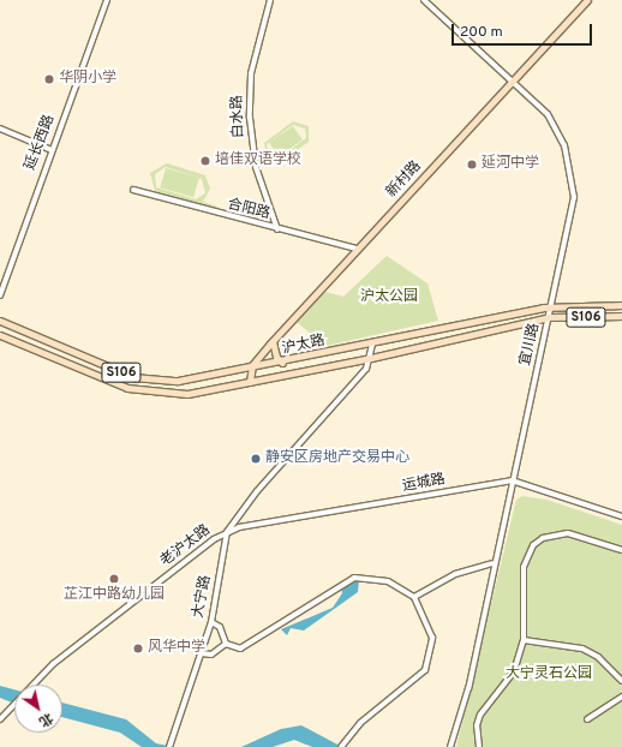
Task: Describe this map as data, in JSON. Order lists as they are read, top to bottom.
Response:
{
  "streets": {
    "main road": ["新村路", "S106", "沪太路"],
    "street": [
      "白水路",
      "延长西路",
      "合阳路",
      "宜川路",
      "运城路",
      "老沪太路",
      "大宁路"
    ]
  },
  "crossings": [
    ["白水路", "合阳路"],
    ["新村路", "合阳路"],
    ["新村路", "宜川路"],
    ["新村路", "沪太路"],
    ["宜川路", "沪太路"],
    ["宜川路", "运城路"],
    ["沪太路", "老沪太路"],
    ["运城路", "老沪太路"],
    ["运城路", "大宁路"],
    ["老沪太路", "大宁路"]
  ],
  "parks": ["沪太公园", "大宁灵石公园"],
  "places": [
    "华阴小学",
    "培佳双语学校",
    "延河中学",
    "静安区房地产交易中心",
    "芷江中路幼儿园",
    "风华中学"
  ],
  "scale_bar": "200 m",
  "north": "bottom right"
}
